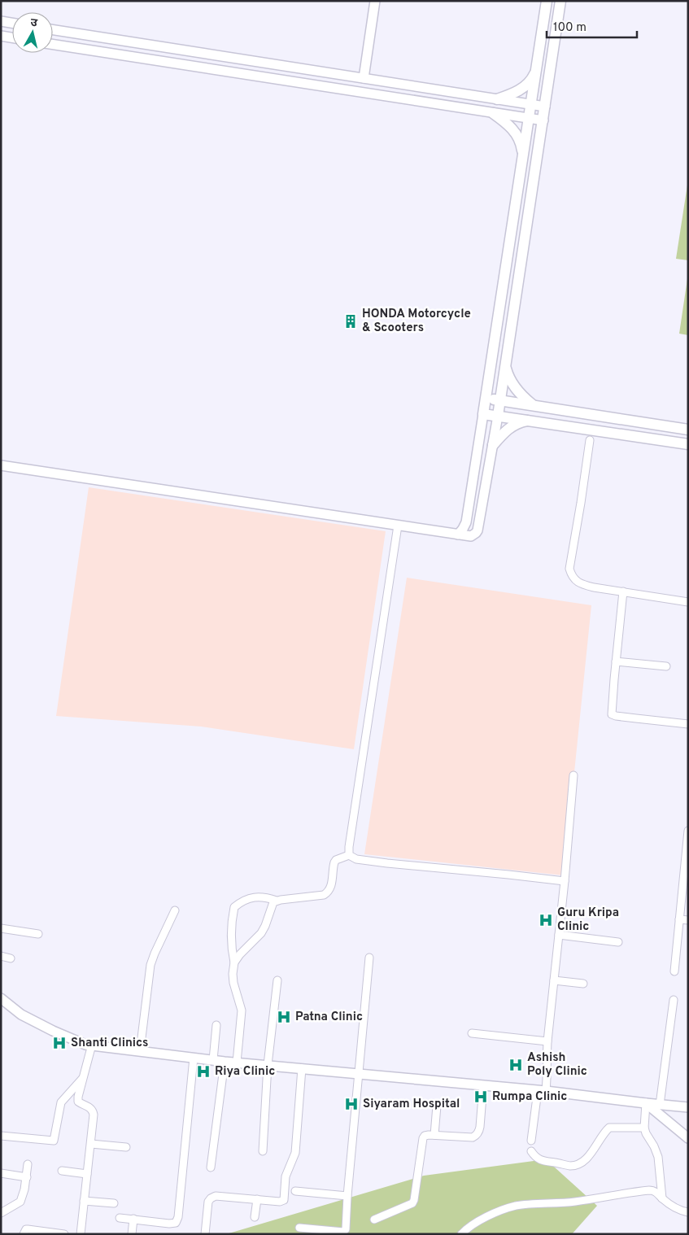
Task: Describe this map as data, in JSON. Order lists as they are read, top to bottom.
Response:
{
  "places": {
    "building": ["HONDA Motorcycle & Scooters"],
    "hospital": [
      "Guru Kripa Clinic",
      "Patna Clinic",
      "Shanti Clinics",
      "Ashish Poly Clinic",
      "Riya Clinic",
      "Rumpa Clinic",
      "Siyaram Hospital"
    ]
  },
  "scale_bar": "100 m",
  "north": "top"
}
